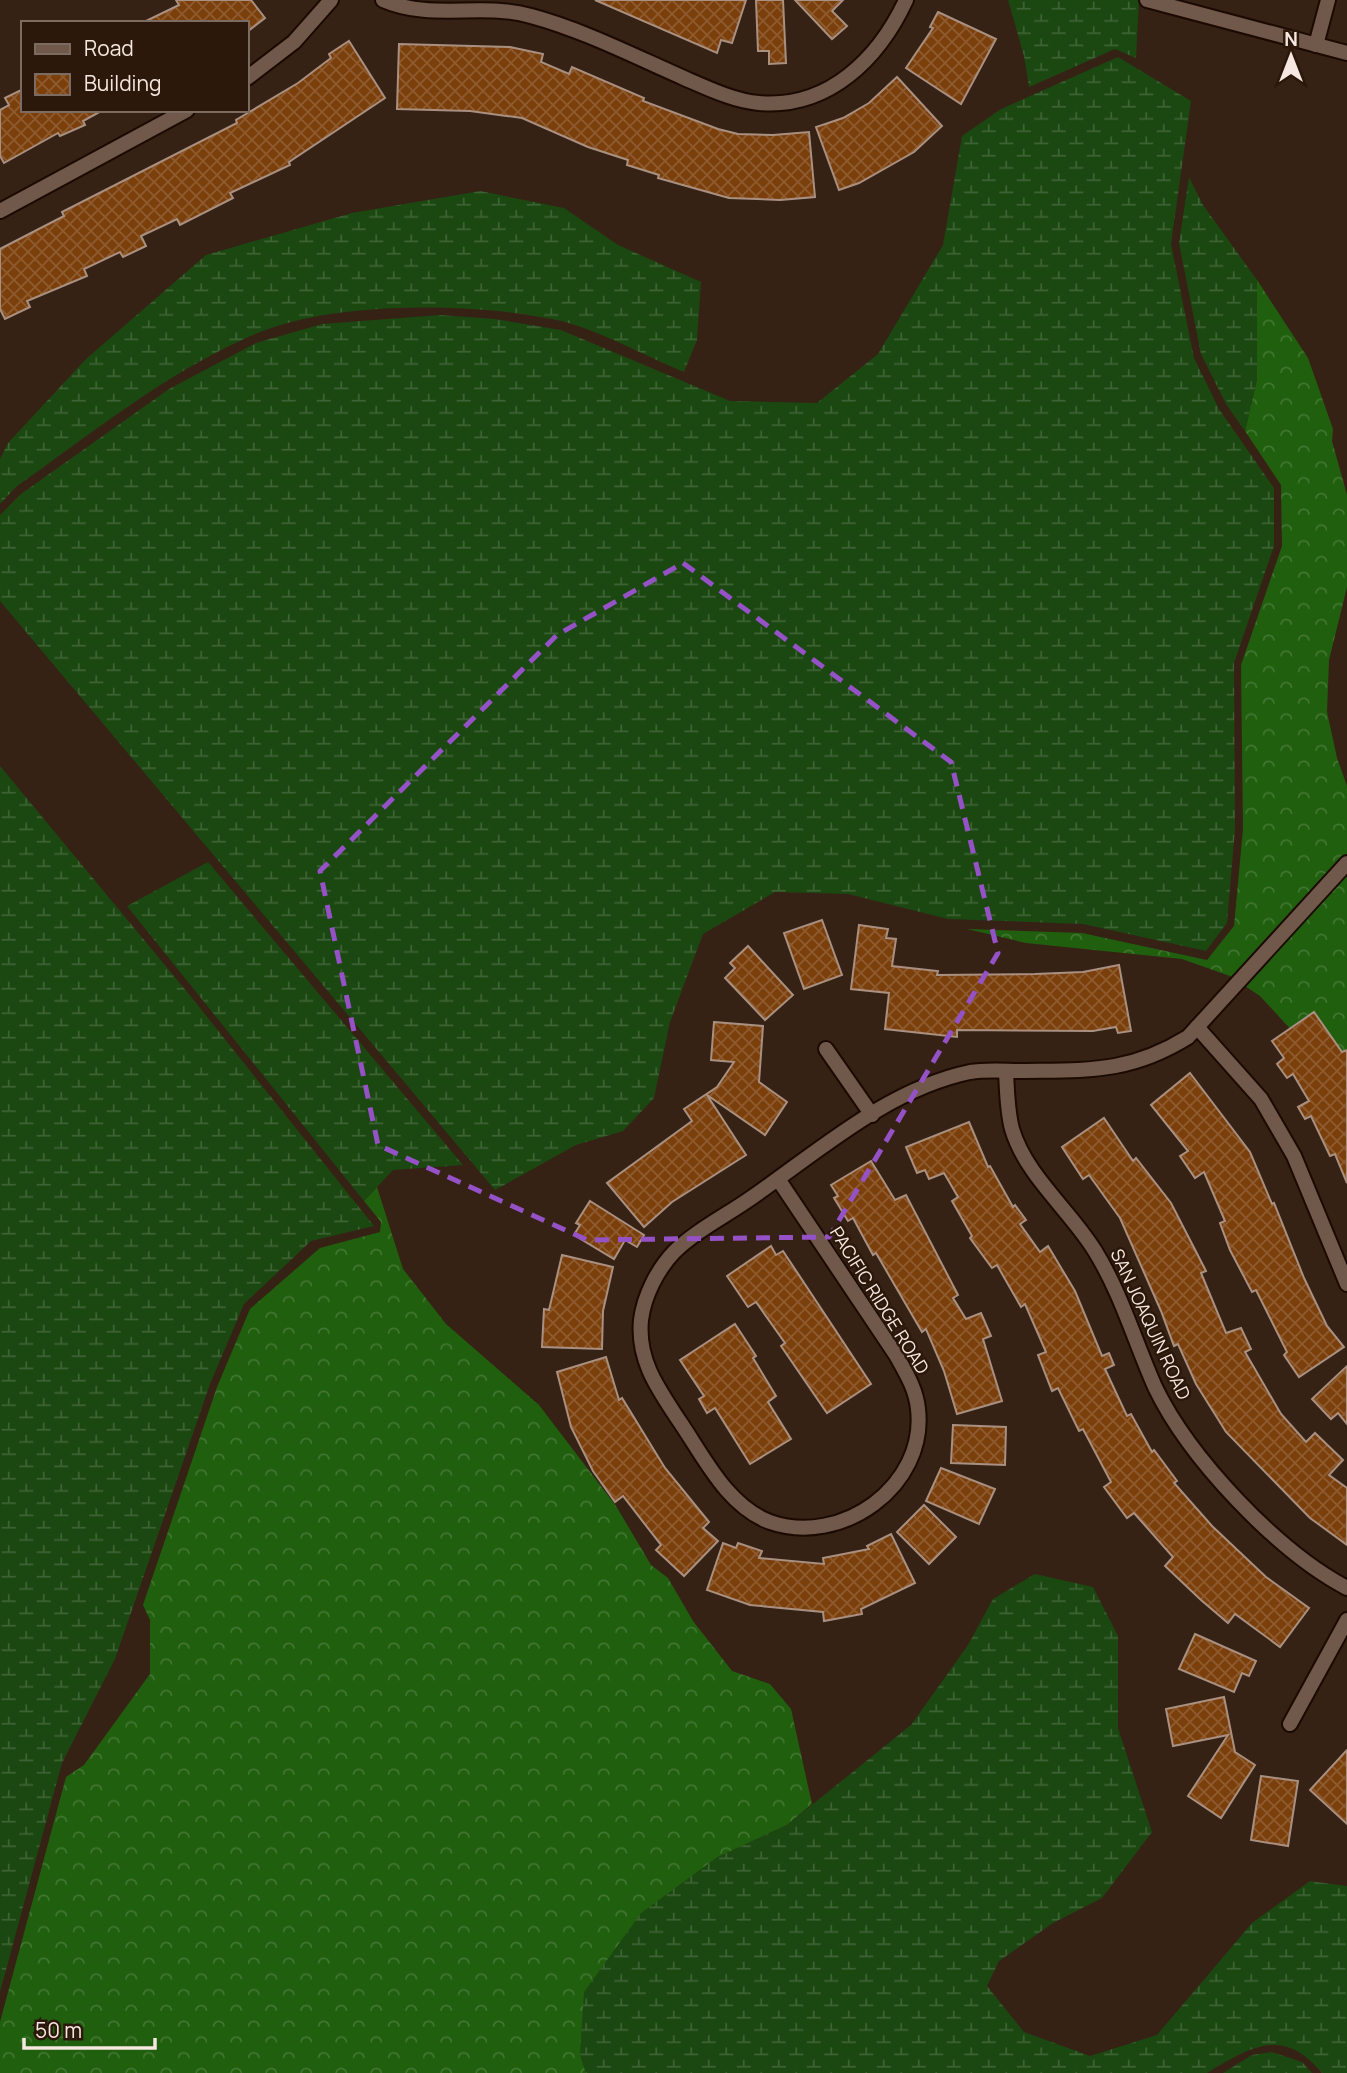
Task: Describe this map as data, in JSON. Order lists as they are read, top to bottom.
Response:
{
  "streets": {
    "street": ["PACIFIC RIDGE ROAD", "SAN JOAQUIN ROAD"]
  },
  "crossings": [
    ["PACIFIC RIDGE ROAD", "SAN JOAQUIN ROAD"]
  ],
  "legend": ["Road", "Building"],
  "scale_bar": "50 m",
  "north": "top"
}
